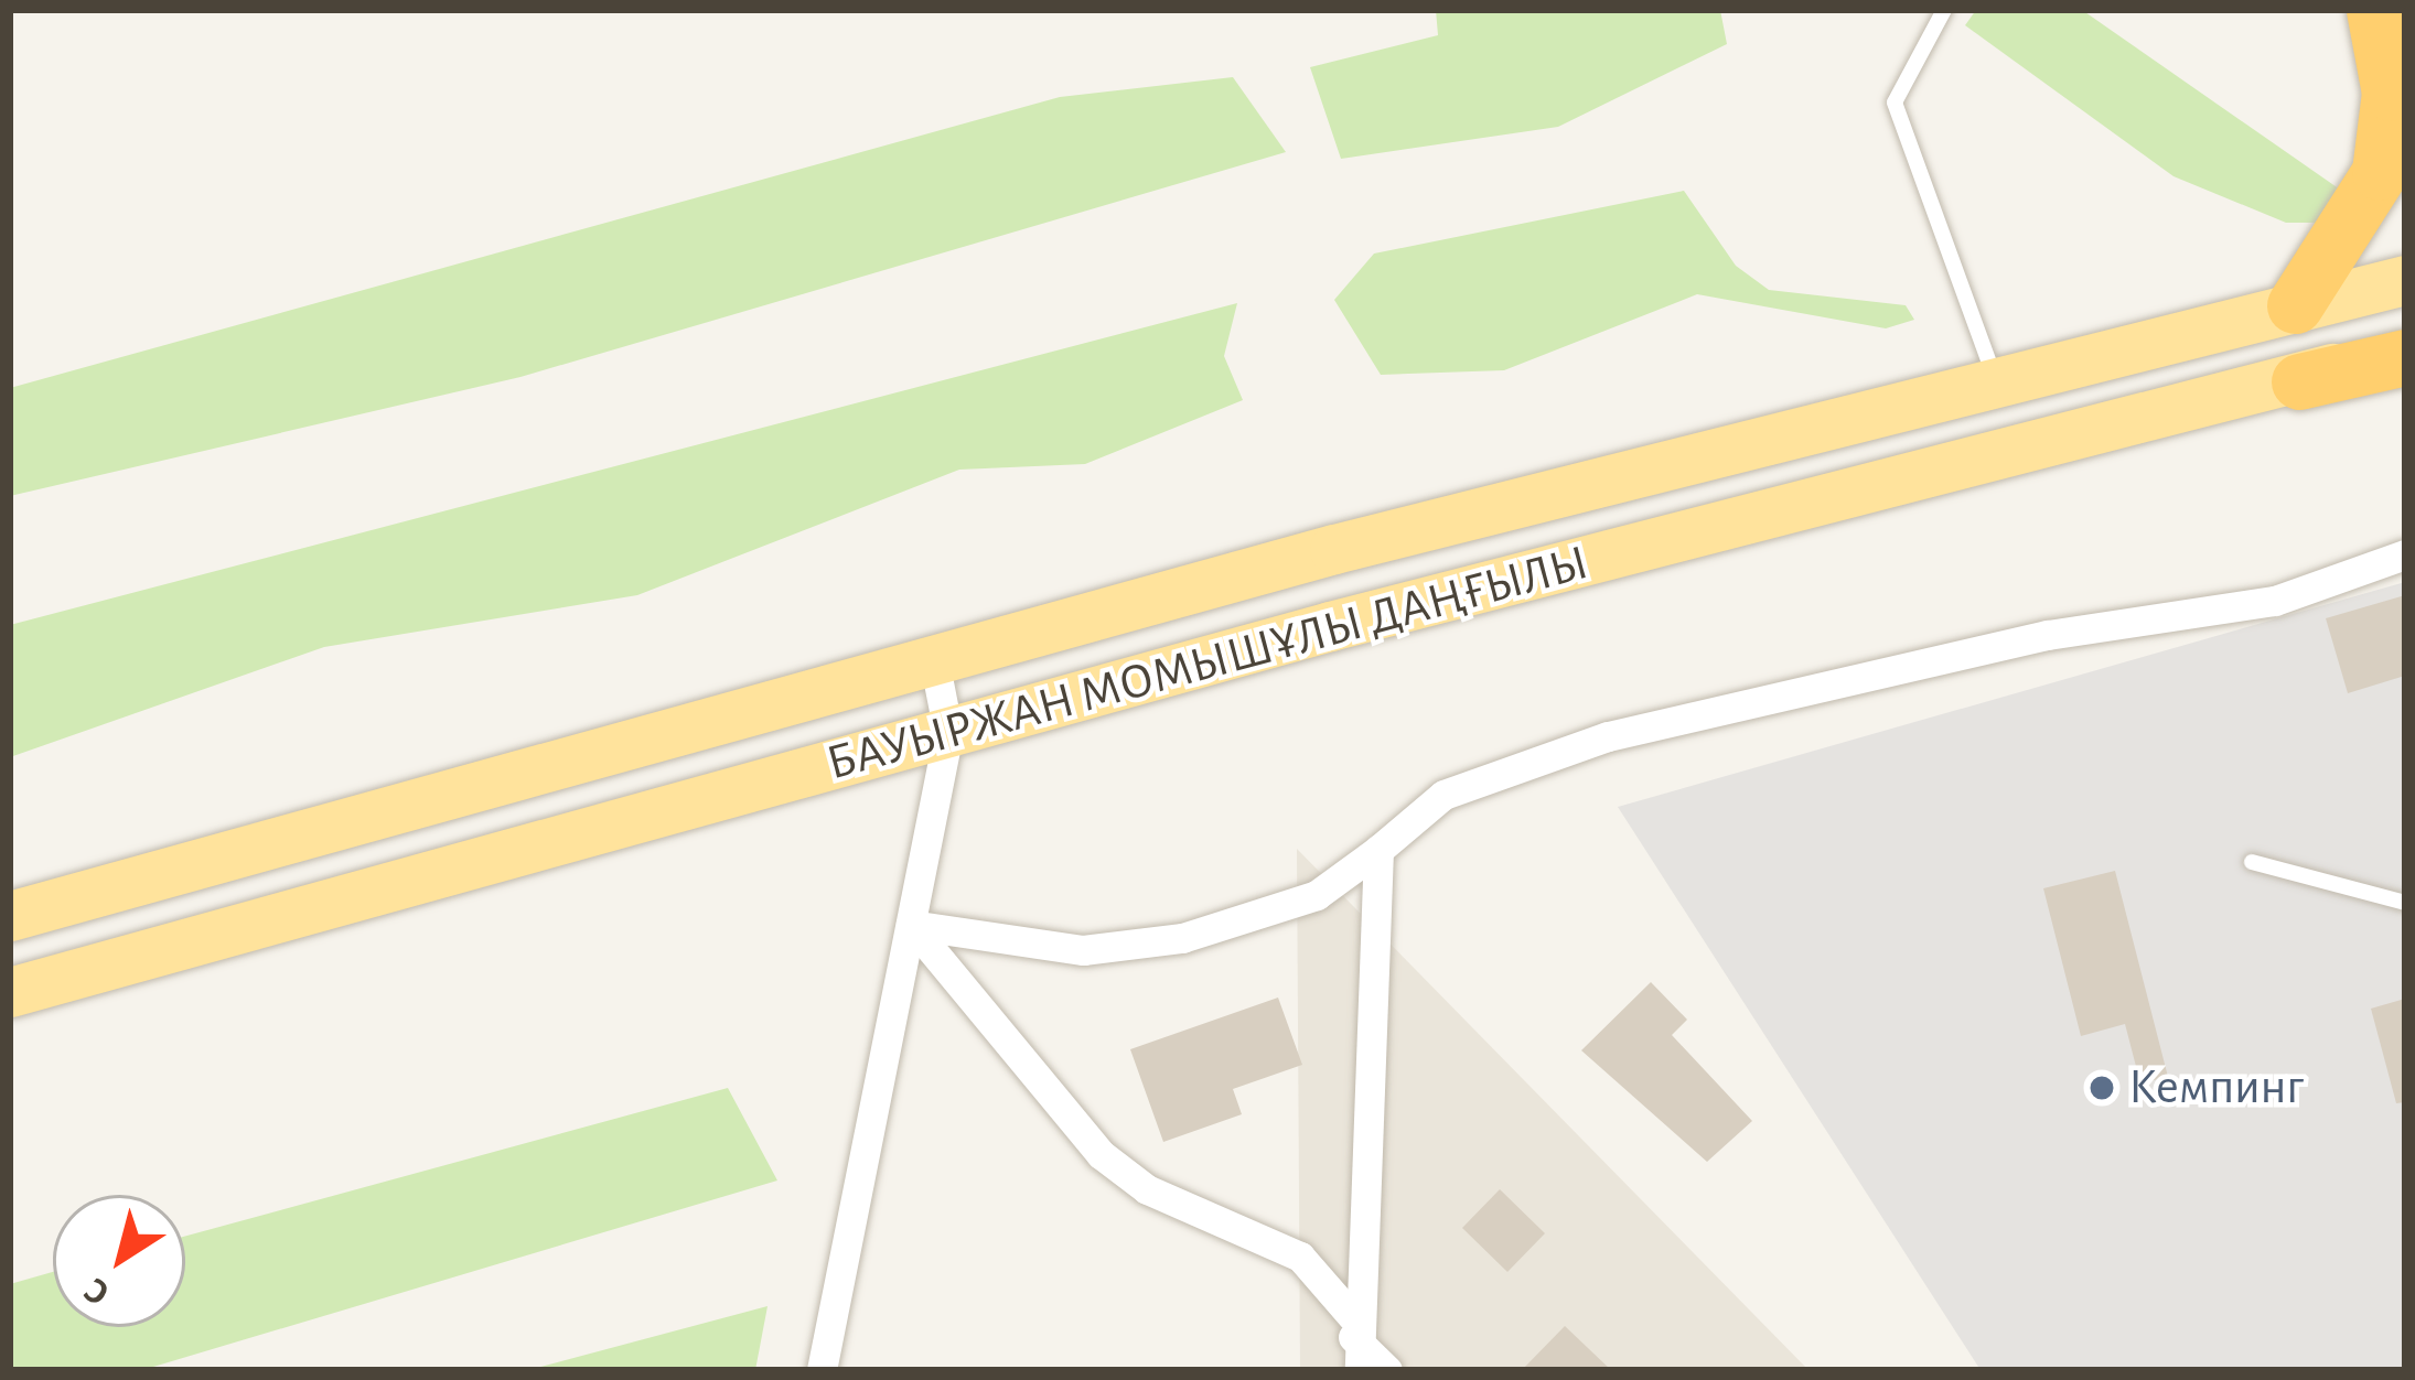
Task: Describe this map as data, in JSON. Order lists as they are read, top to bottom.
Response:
{
  "streets": {
    "main road": ["БАУЫРЖАН МОМЫШҰЛЫ ДАҢҒЫЛЫ"]
  },
  "places": ["Кемпинг"],
  "north": "bottom left"
}
